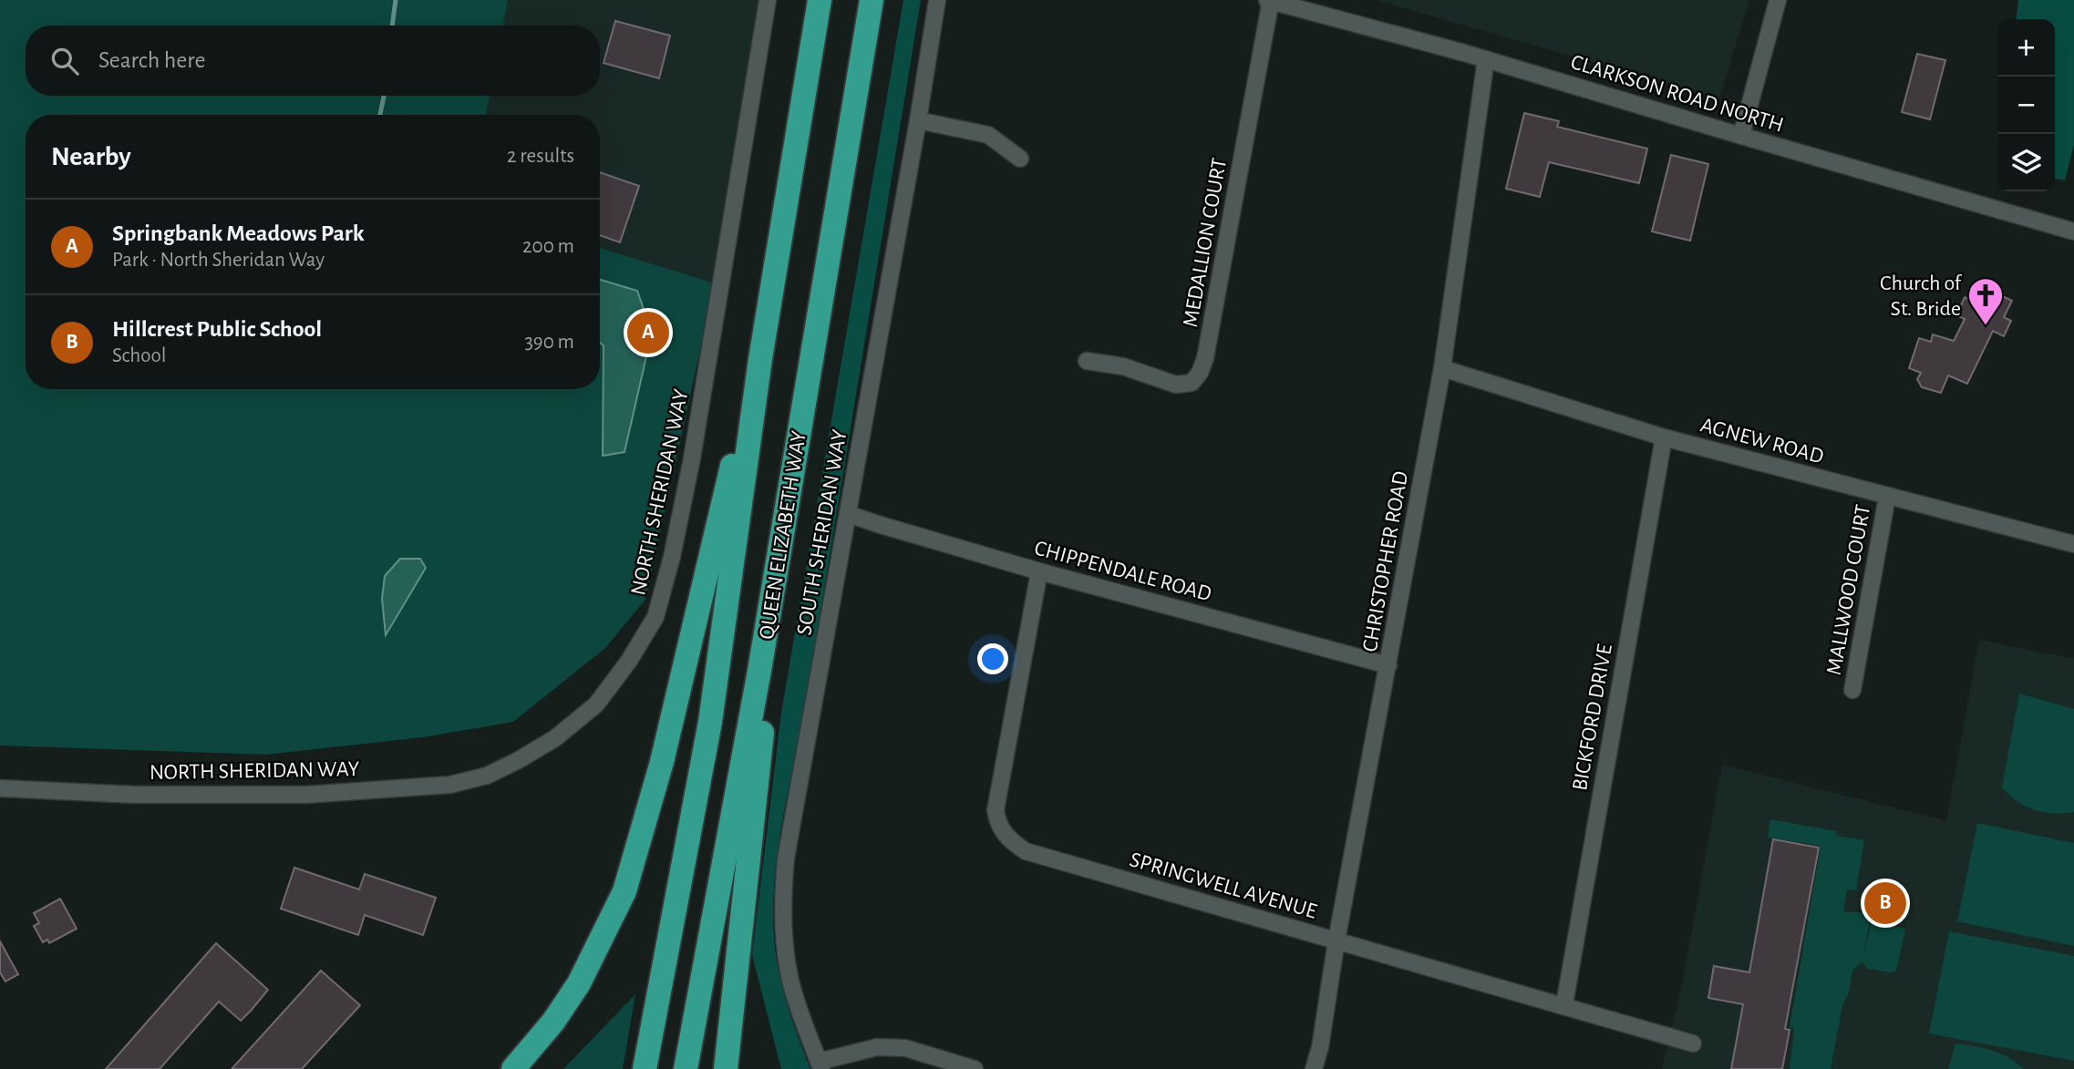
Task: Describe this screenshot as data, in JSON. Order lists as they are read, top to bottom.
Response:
{
  "streets": {
    "highway": ["QUEEN ELIZABETH WAY"],
    "street": [
      "CLARKSON ROAD NORTH",
      "MEDALLION COURT",
      "AGNEW ROAD",
      "NORTH SHERIDAN WAY",
      "SOUTH SHERIDAN WAY",
      "CHRISTOPHER ROAD",
      "CHIPPENDALE ROAD",
      "MALLWOOD COURT",
      "BICKFORD DRIVE",
      "SPRINGWELL AVENUE"
    ]
  },
  "crossings": [
    ["CLARKSON ROAD NORTH", "MEDALLION COURT"],
    ["CLARKSON ROAD NORTH", "CHRISTOPHER ROAD"],
    ["AGNEW ROAD", "CHRISTOPHER ROAD"],
    ["AGNEW ROAD", "MALLWOOD COURT"],
    ["AGNEW ROAD", "BICKFORD DRIVE"],
    ["SOUTH SHERIDAN WAY", "CHIPPENDALE ROAD"],
    ["CHRISTOPHER ROAD", "CHIPPENDALE ROAD"],
    ["CHRISTOPHER ROAD", "SPRINGWELL AVENUE"],
    ["CHIPPENDALE ROAD", "SPRINGWELL AVENUE"],
    ["BICKFORD DRIVE", "SPRINGWELL AVENUE"]
  ],
  "places": {
    "church": ["Church of St. Bride"]
  },
  "page": {
    "map_buttons": ["+", "−"],
    "search": "Search here",
    "heading": ["Nearby", "2 results"],
    "list": [
      {
        "mark": "A",
        "name": "Springbank Meadows Park",
        "note": "Park · North Sheridan Way",
        "value": "200 m"
      },
      {
        "mark": "B",
        "name": "Hillcrest Public School",
        "note": "School",
        "value": "390 m"
      }
    ],
    "pins": ["A", "B"]
  }
}
